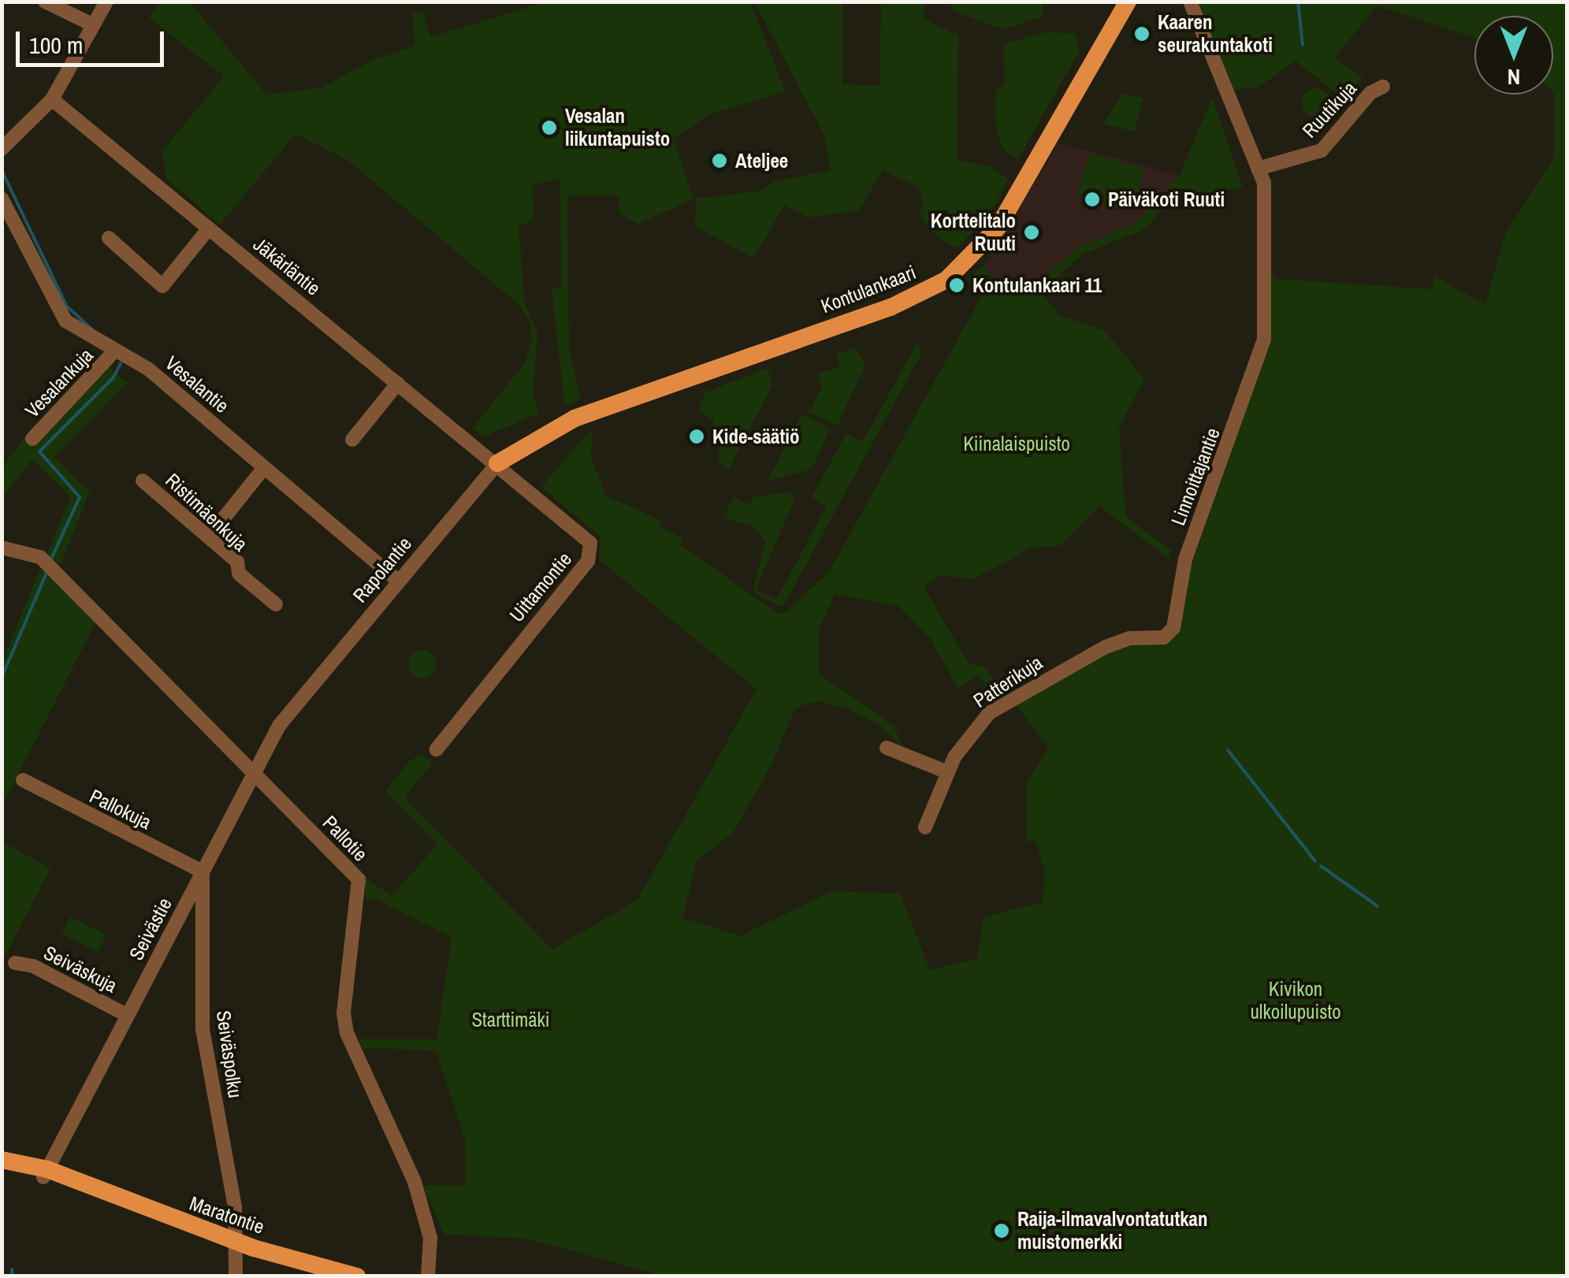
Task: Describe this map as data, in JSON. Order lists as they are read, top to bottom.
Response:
{
  "streets": {
    "main road": ["Kontulankaari", "Maratontie"],
    "street": [
      "Ruutikuja",
      "Jäkärläntie",
      "Vesalankuja",
      "Vesalantie",
      "Linnoittajantie",
      "Ristimäenkuja",
      "Rapolantie",
      "Uittamontie",
      "Patterikuja",
      "Pallokuja",
      "Pallotie",
      "Seivästie",
      "Seiväskuja",
      "Seiväspolku"
    ]
  },
  "crossings": [
    ["Ruutikuja", "Linnoittajantie"],
    ["Jäkärläntie", "Kontulankaari"],
    ["Jäkärläntie", "Rapolantie"],
    ["Jäkärläntie", "Uittamontie"],
    ["Kontulankaari", "Rapolantie"],
    ["Kontulankaari", "Uittamontie"],
    ["Vesalantie", "Rapolantie"],
    ["Linnoittajantie", "Patterikuja"],
    ["Rapolantie", "Uittamontie"],
    ["Rapolantie", "Seivästie"],
    ["Pallokuja", "Seivästie"],
    ["Pallokuja", "Seiväspolku"],
    ["Pallotie", "Seivästie"],
    ["Seivästie", "Seiväskuja"],
    ["Seivästie", "Seiväspolku"],
    ["Seivästie", "Maratontie"],
    ["Seiväspolku", "Maratontie"]
  ],
  "parks": ["Kiinalaispuisto", "Kivikon ulkoilupuisto", "Starttimäki"],
  "places": [
    "Kaaren seurakuntakoti",
    "Vesalan liikuntapuisto",
    "Ateljee",
    "Päiväkoti Ruuti",
    "Korttelitalo Ruuti",
    "Kontulankaari 11",
    "Kide-säätiö",
    "Raija-ilmavalvontatutkan muistomerkki"
  ],
  "scale_bar": "100 m",
  "north": "bottom"
}
